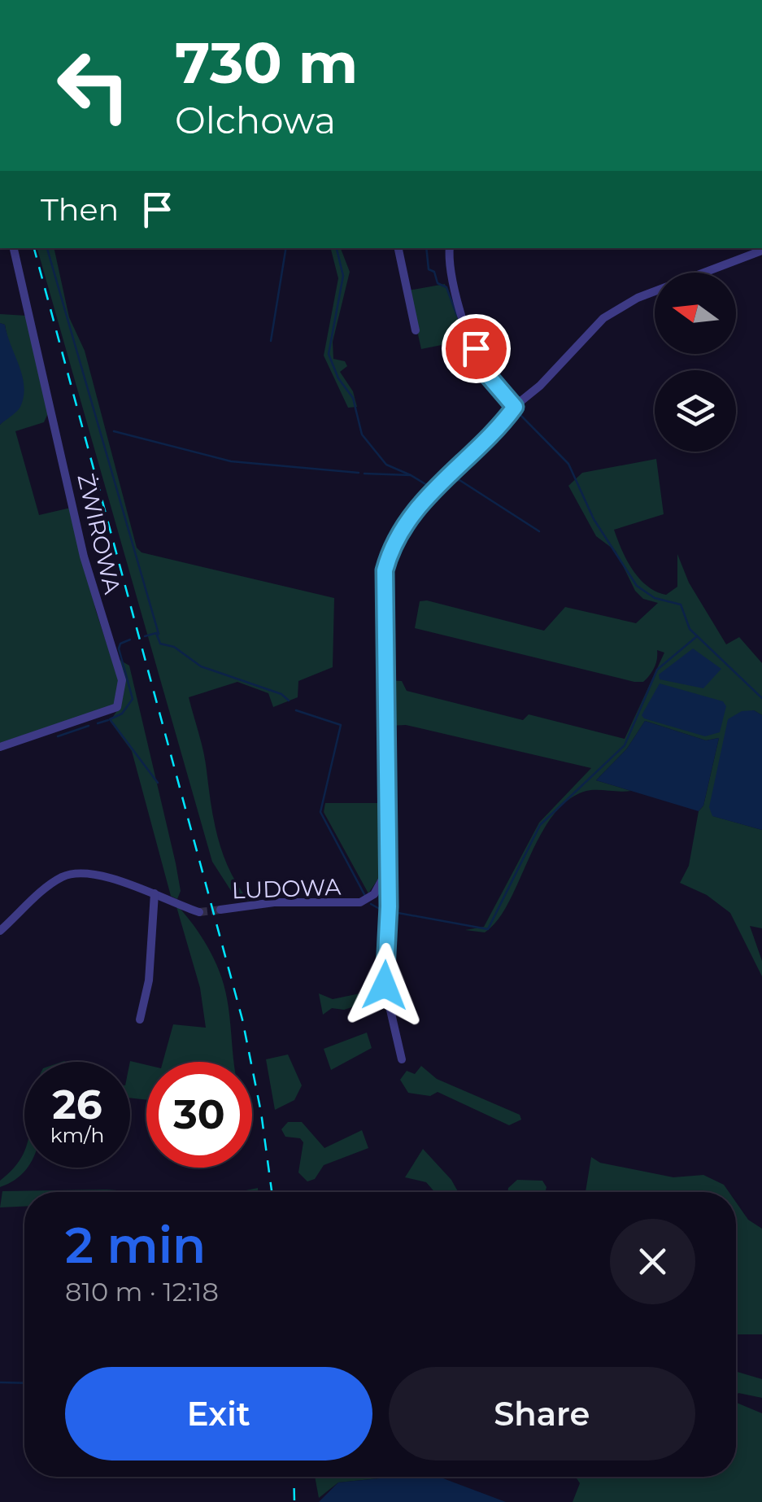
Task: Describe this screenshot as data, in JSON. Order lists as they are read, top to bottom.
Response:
{
  "streets": {
    "street": ["ŻWIROWA", "LUDOWA"]
  },
  "north": "left",
  "page": {
    "turn": ["730 m", "Olchowa"],
    "then": "Then",
    "speed": "26 km/h",
    "limit": "30",
    "heading": ["2 min", "810 m · 12:18"],
    "buttons": ["Exit", "Share"]
  }
}
